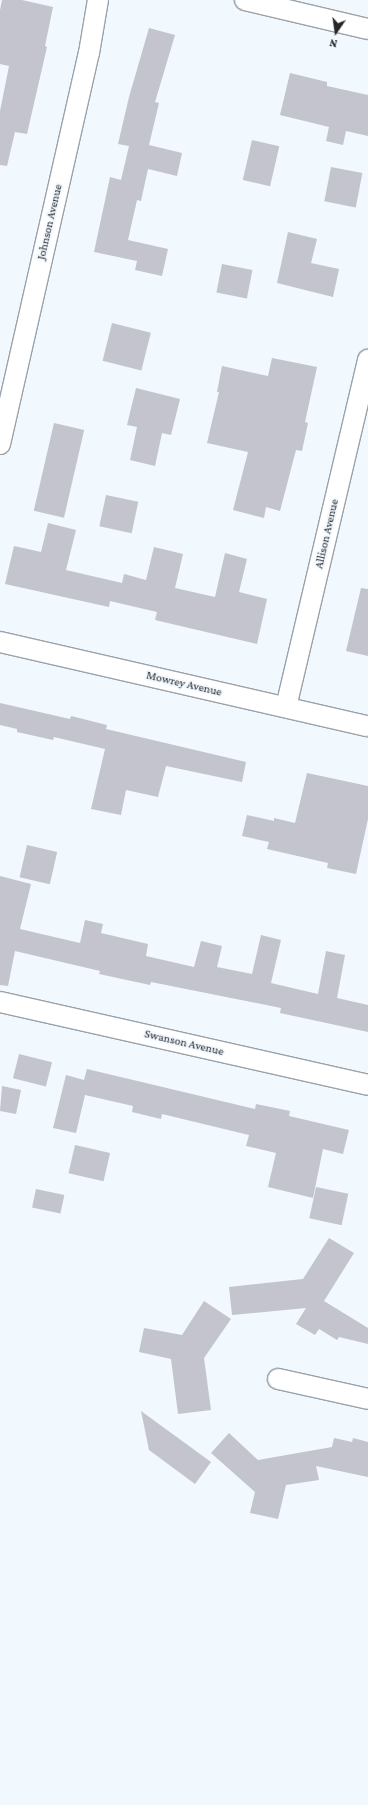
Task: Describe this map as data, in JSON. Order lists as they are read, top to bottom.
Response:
{
  "streets": {
    "street": [
      "Johnson Avenue",
      "Allison Avenue",
      "Mowrey Avenue",
      "Swanson Avenue"
    ]
  },
  "crossings": [
    ["Allison Avenue", "Mowrey Avenue"]
  ],
  "north": "bottom"
}
